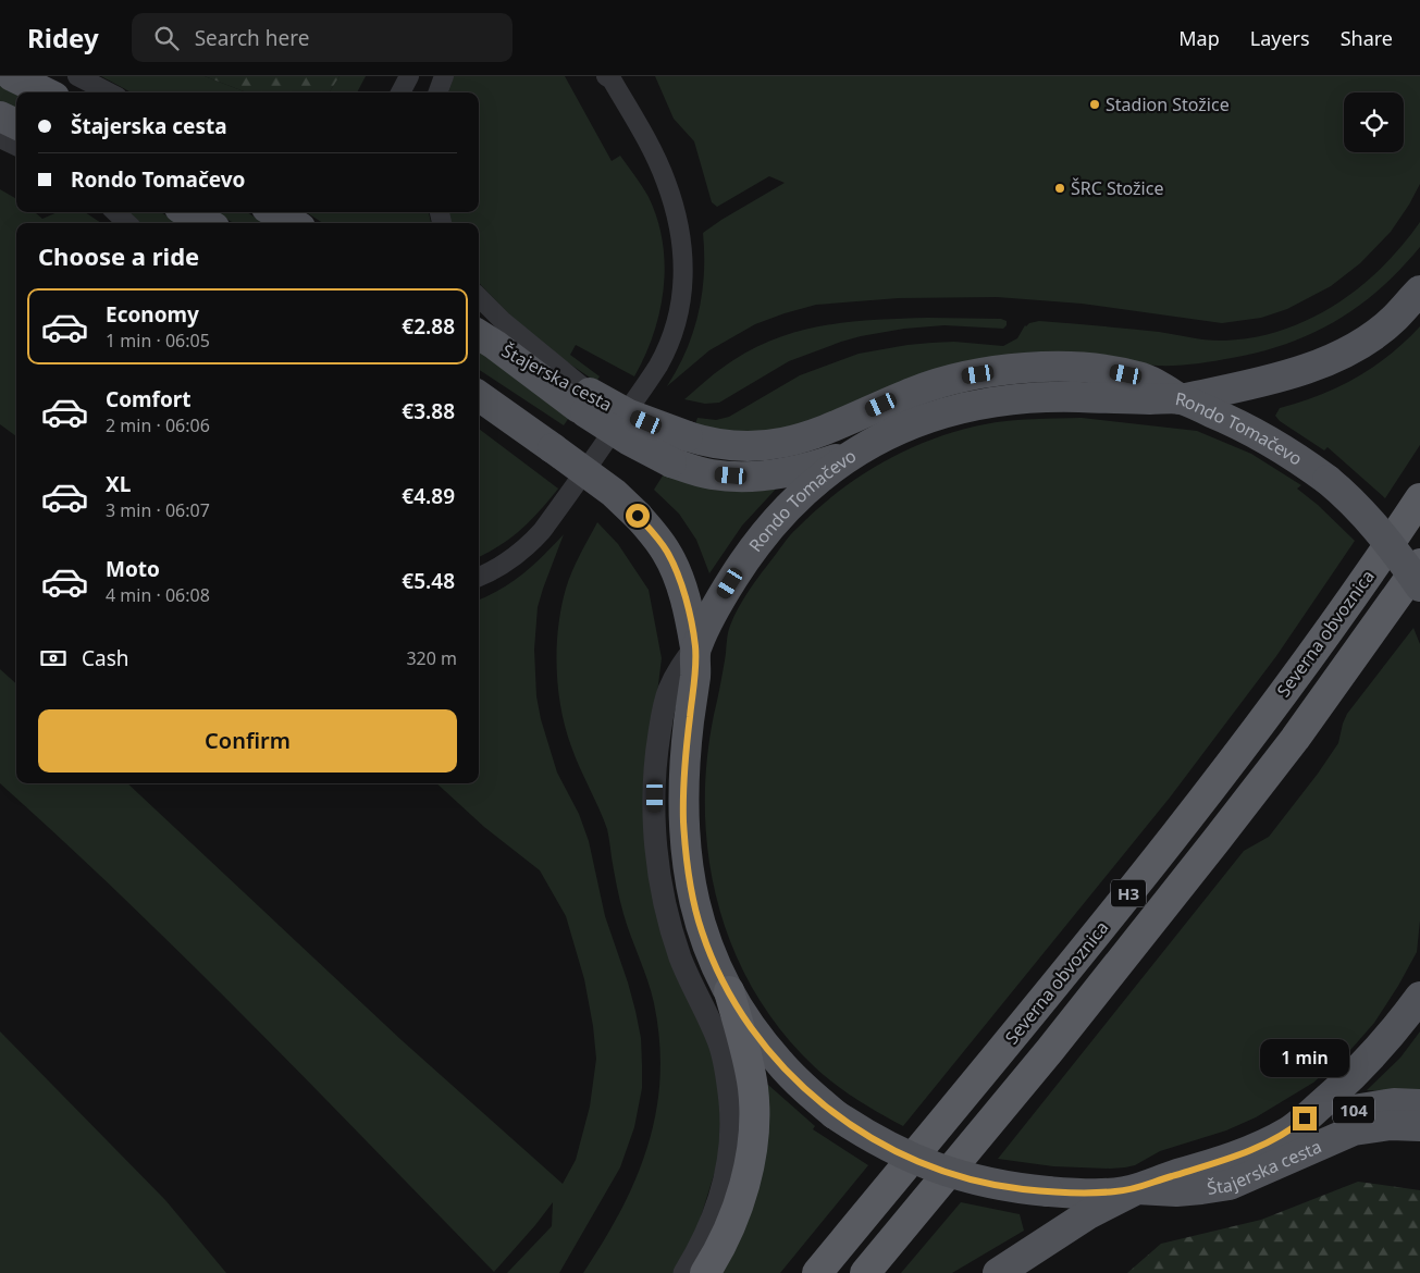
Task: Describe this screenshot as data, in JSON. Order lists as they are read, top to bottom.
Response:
{
  "streets": {
    "highway": ["Severna obvoznica", "H3"],
    "main road": ["Štajerska cesta", "Rondo Tomačevo", "104"]
  },
  "crossings": [
    ["Štajerska cesta", "Rondo Tomačevo"]
  ],
  "places": ["Stadion Stožice", "ŠRC Stožice"],
  "page": {
    "header": "Ridey",
    "search": "Search here",
    "nav": ["Map", "Layers", "Share"],
    "banner": ["Štajerska cesta", "Rondo Tomačevo"],
    "heading": "Choose a ride",
    "list": [
      {
        "name": "Economy",
        "note": "1 min · 06:05",
        "value": "€2.88"
      },
      {
        "name": "Comfort",
        "note": "2 min · 06:06",
        "value": "€3.88"
      },
      {
        "name": "XL",
        "note": "3 min · 06:07",
        "value": "€4.89"
      },
      {
        "name": "Moto",
        "note": "4 min · 06:08",
        "value": "€5.48"
      }
    ],
    "pay": ["Cash", "320 m"],
    "buttons": "Confirm",
    "bubble": "1 min"
  }
}
